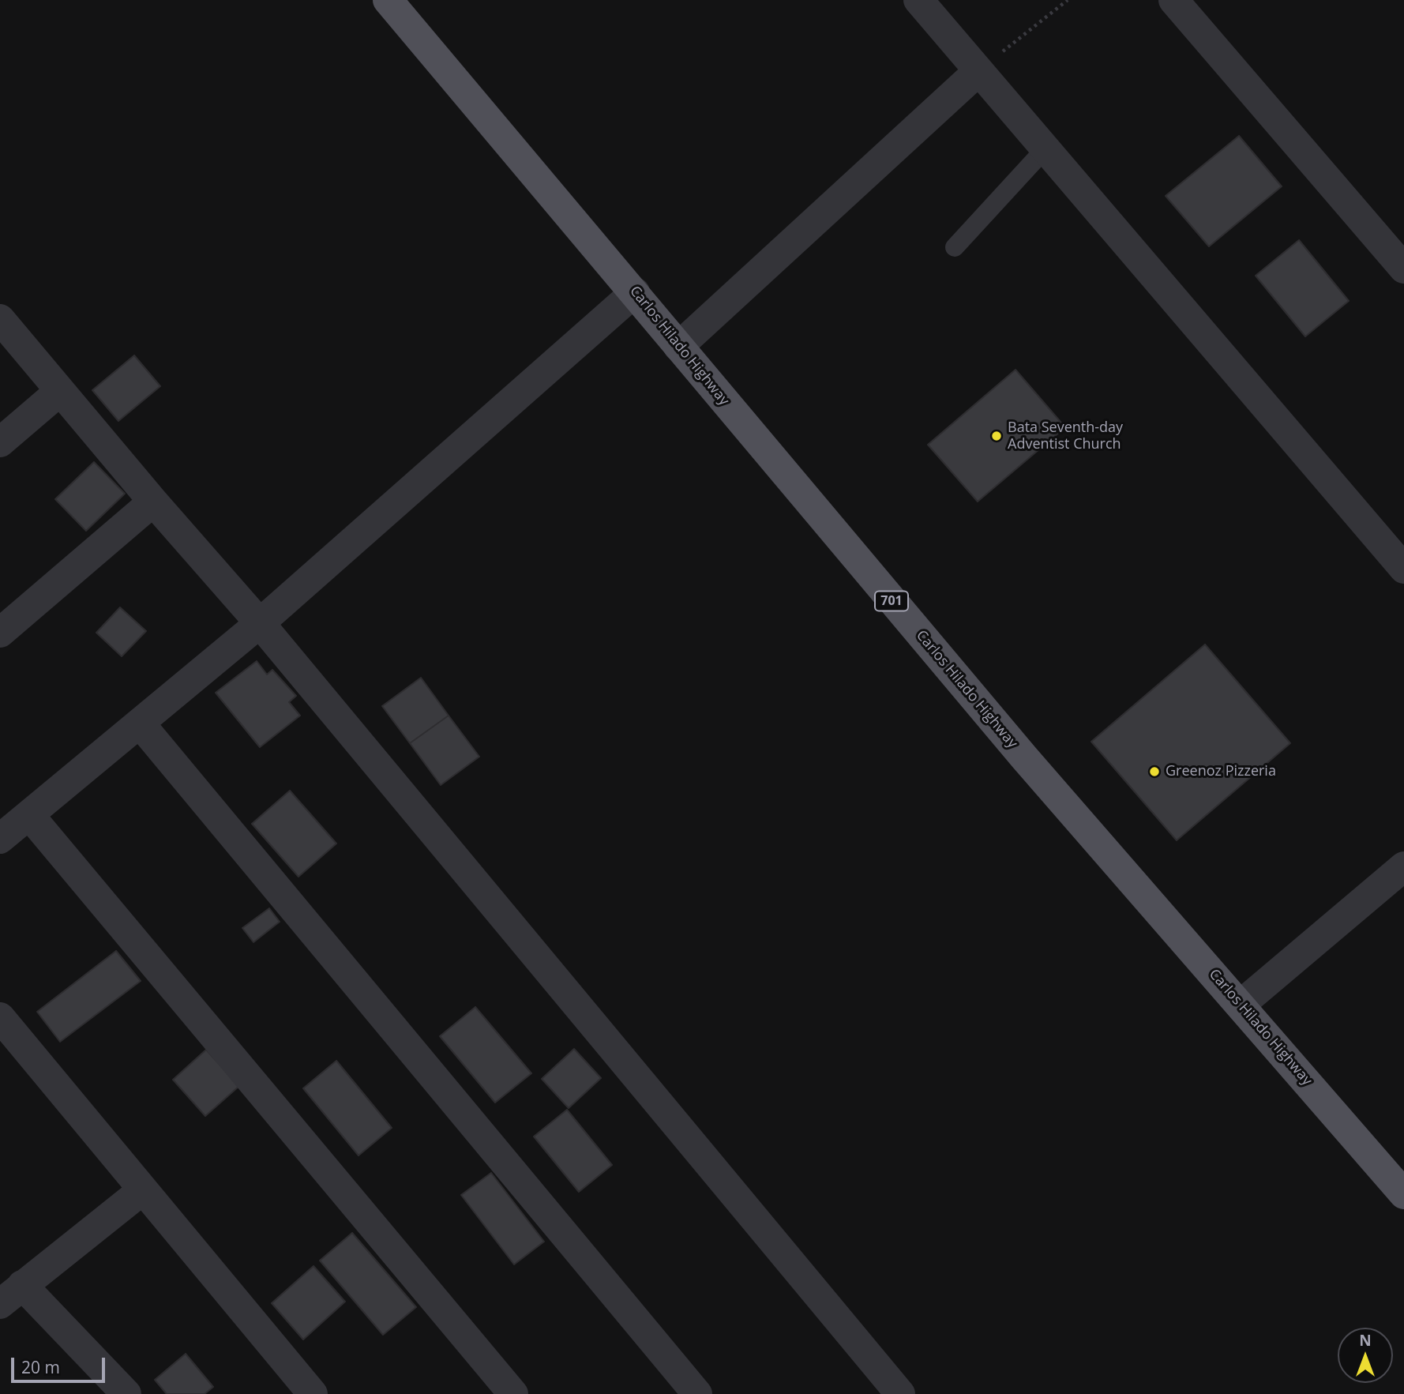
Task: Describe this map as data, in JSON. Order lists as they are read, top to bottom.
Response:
{
  "streets": {
    "main road": ["Carlos Hilado Highway", "701"]
  },
  "places": ["Bata Seventh-day Adventist Church", "Greenoz Pizzeria"],
  "scale_bar": "20 m",
  "north": "top"
}
